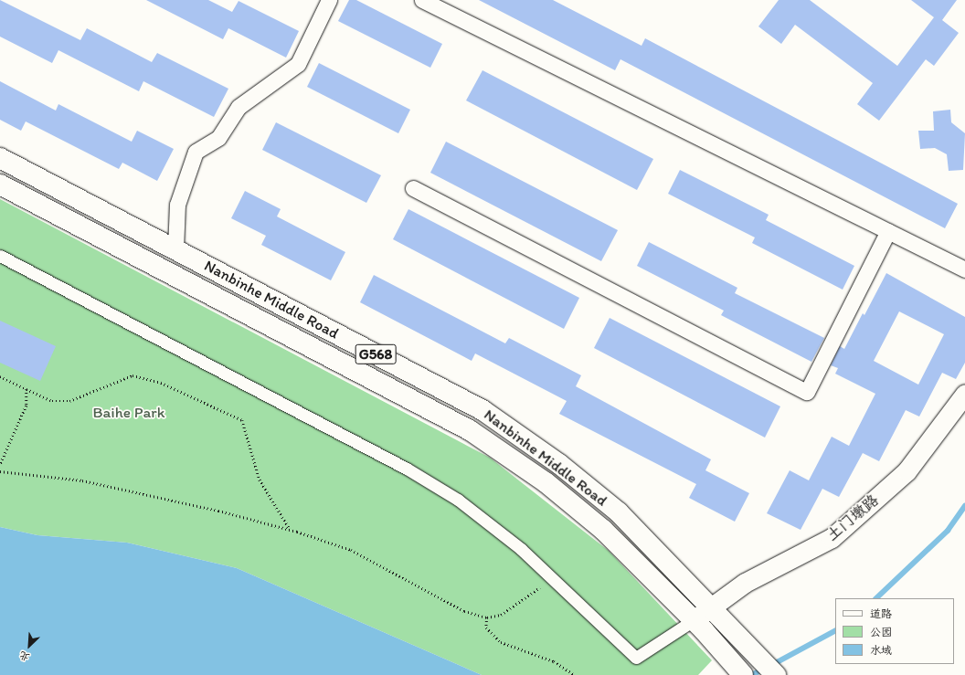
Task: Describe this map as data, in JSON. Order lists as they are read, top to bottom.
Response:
{
  "streets": {
    "highway": ["Nanbinhe Middle Road", "G568"],
    "street": ["土门墩路"]
  },
  "crossings": [
    ["Nanbinhe Middle Road", "土门墩路"]
  ],
  "parks": ["Baihe Park"],
  "legend": ["道路", "公园", "水域"],
  "north": "bottom left"
}
